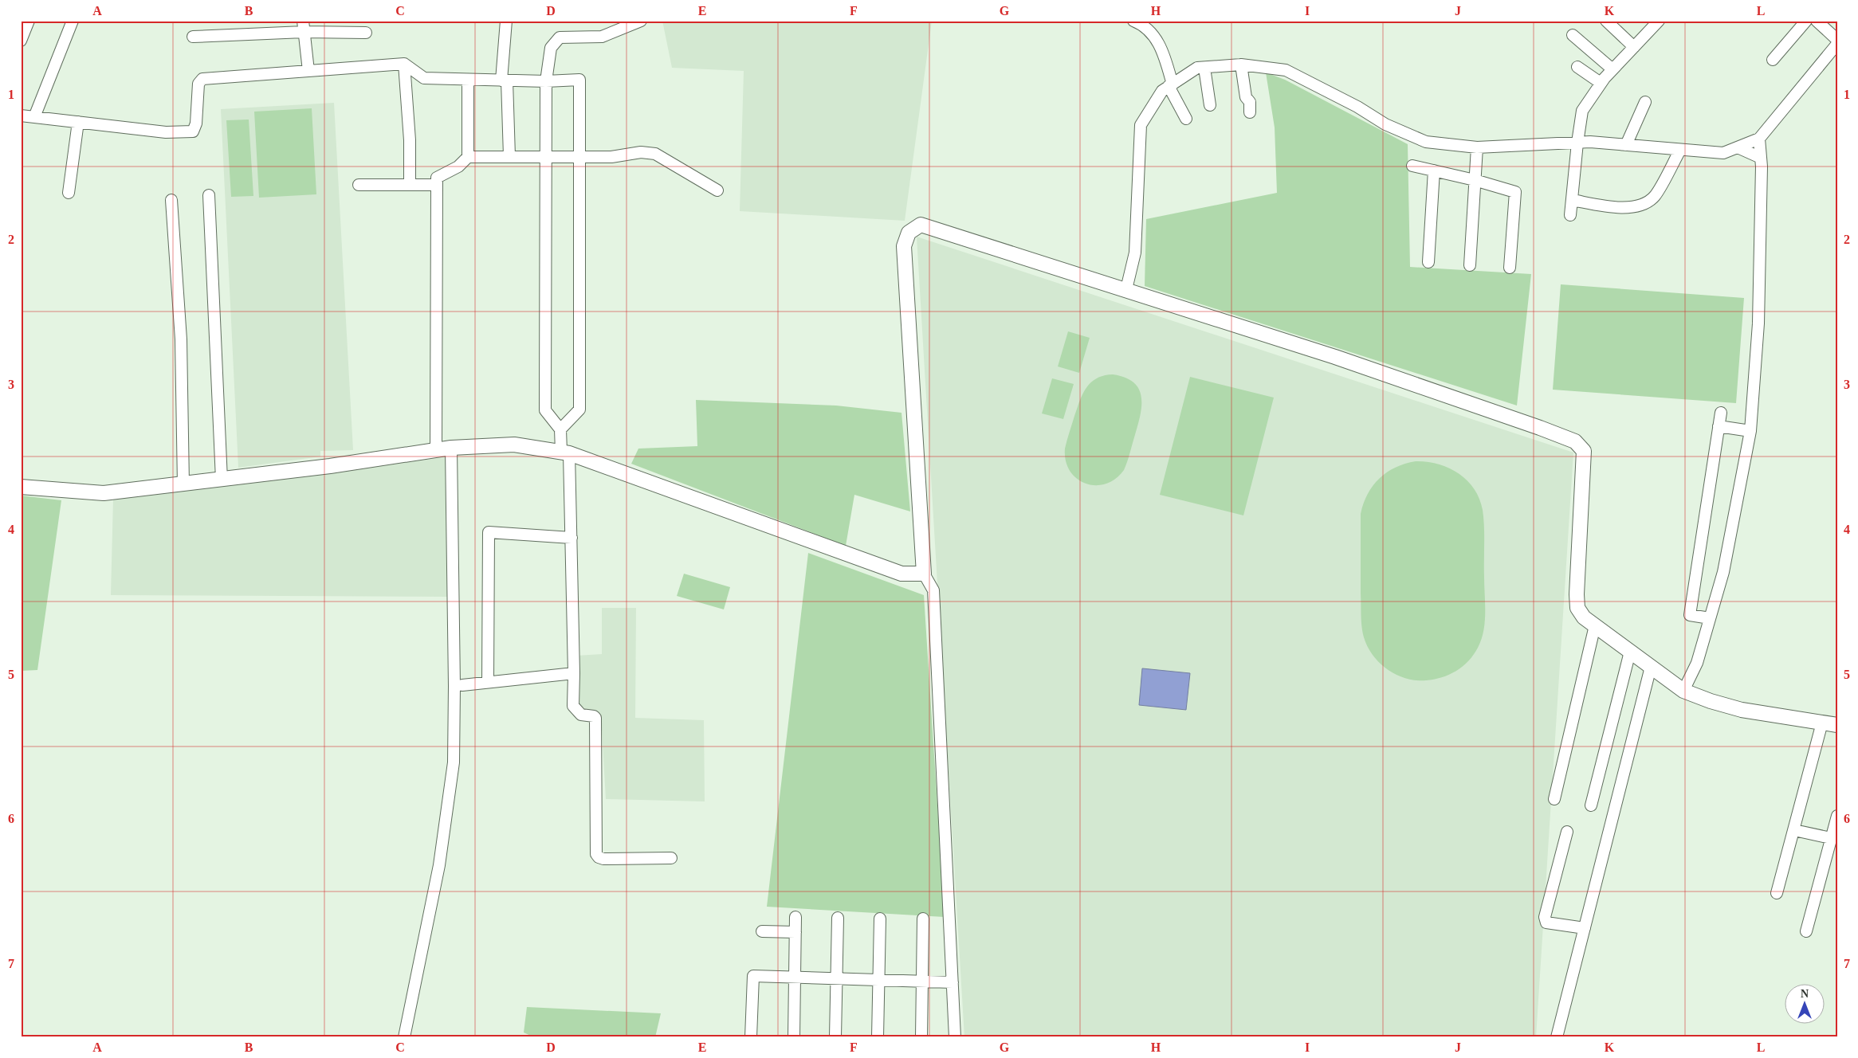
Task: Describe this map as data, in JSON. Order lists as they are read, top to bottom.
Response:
{
  "north": "top",
  "grid": {
    "columns": [
      "A",
      "B",
      "C",
      "D",
      "E",
      "F",
      "G",
      "H",
      "I",
      "J",
      "K",
      "L"
    ],
    "rows": [
      "1",
      "2",
      "3",
      "4",
      "5",
      "6",
      "7"
    ]
  }
}
